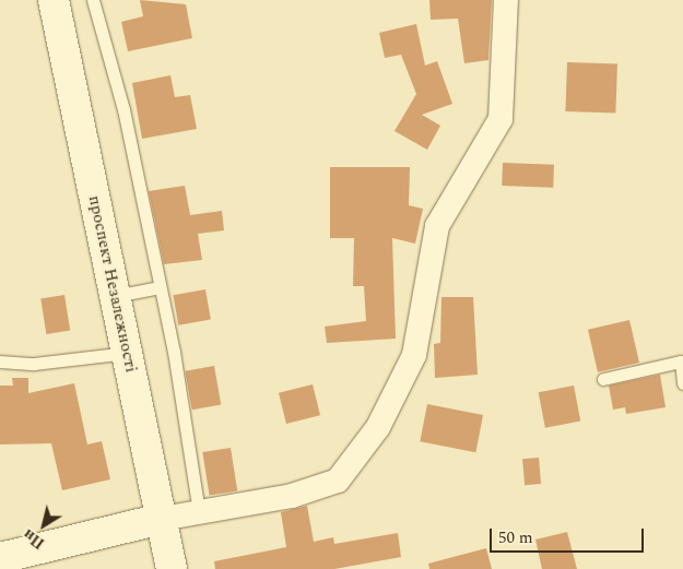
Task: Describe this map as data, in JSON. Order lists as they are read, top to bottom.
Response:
{
  "streets": {
    "main road": ["проспект Незалежності"]
  },
  "scale_bar": "50 m",
  "north": "bottom left"
}
